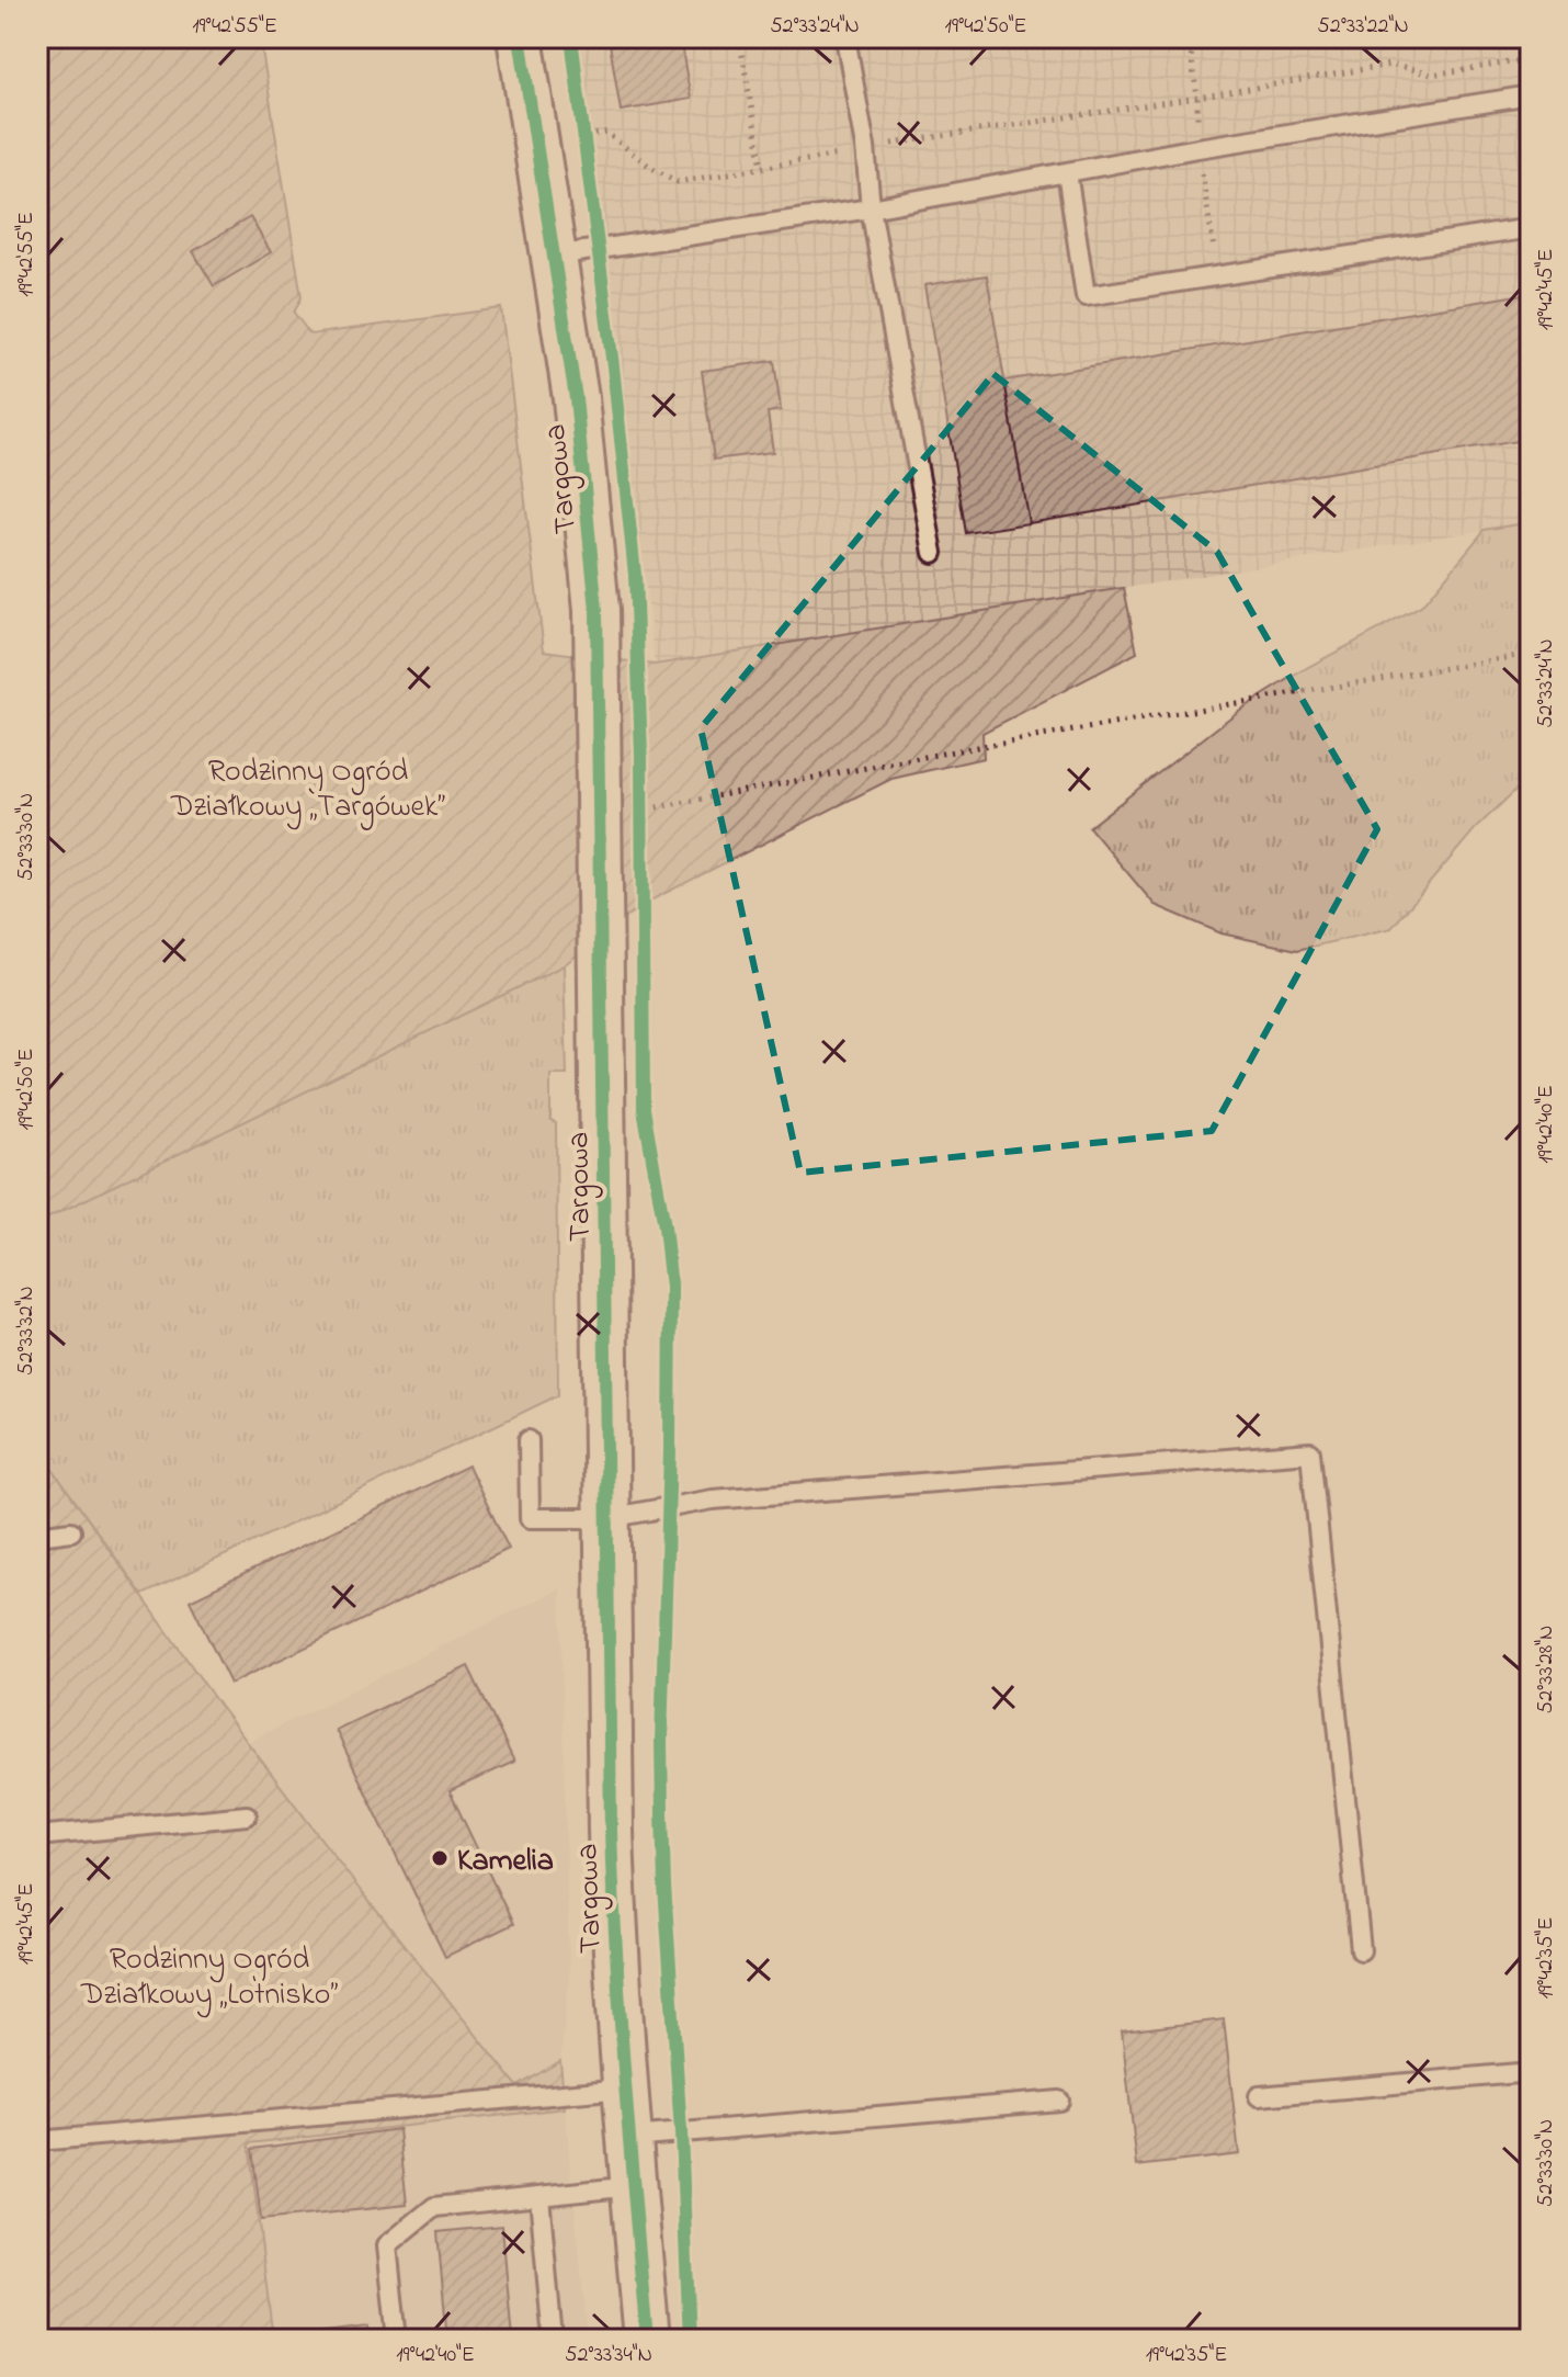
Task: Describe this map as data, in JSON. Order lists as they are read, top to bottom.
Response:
{
  "streets": {
    "street": ["Targowa"]
  },
  "parks": ["Rodzinny Ogród Działkowy „Targówek”", "Rodzinny Ogród Działkowy „Lotnisko”"],
  "places": ["Kamelia"],
  "coordinates": [
    "19°42'55\"E",
    "52°33'24\"N",
    "19°42'50\"E",
    "52°33'22\"N",
    "19°42'45\"E",
    "52°33'30\"N",
    "19°42'40\"E",
    "52°33'32\"N",
    "52°33'28\"N",
    "19°42'35\"E",
    "52°33'34\"N"
  ]
}
